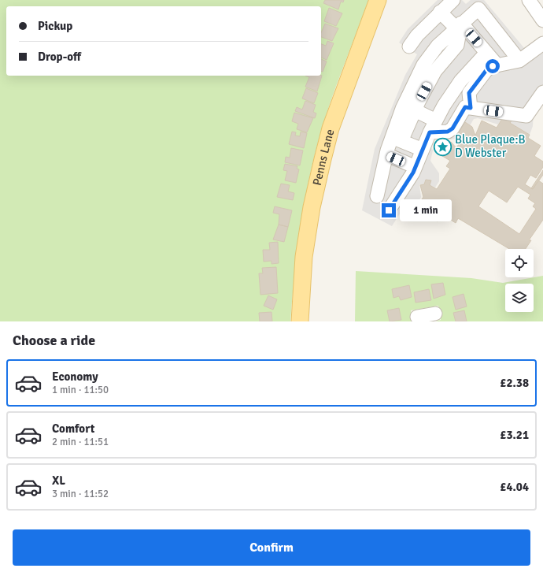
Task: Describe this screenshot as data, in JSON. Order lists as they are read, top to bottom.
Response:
{
  "streets": {
    "main road": ["Penns Lane"]
  },
  "places": {
    "place": ["Blue Plaque:B D Webster"]
  },
  "page": {
    "banner": ["Pickup", "Drop-off"],
    "bubble": "1 min",
    "heading": "Choose a ride",
    "list": [
      {
        "name": "Economy",
        "note": "1 min · 11:50",
        "value": "£2.38"
      },
      {
        "name": "Comfort",
        "note": "2 min · 11:51",
        "value": "£3.21"
      },
      {
        "name": "XL",
        "note": "3 min · 11:52",
        "value": "£4.04"
      }
    ],
    "buttons": "Confirm"
  }
}
